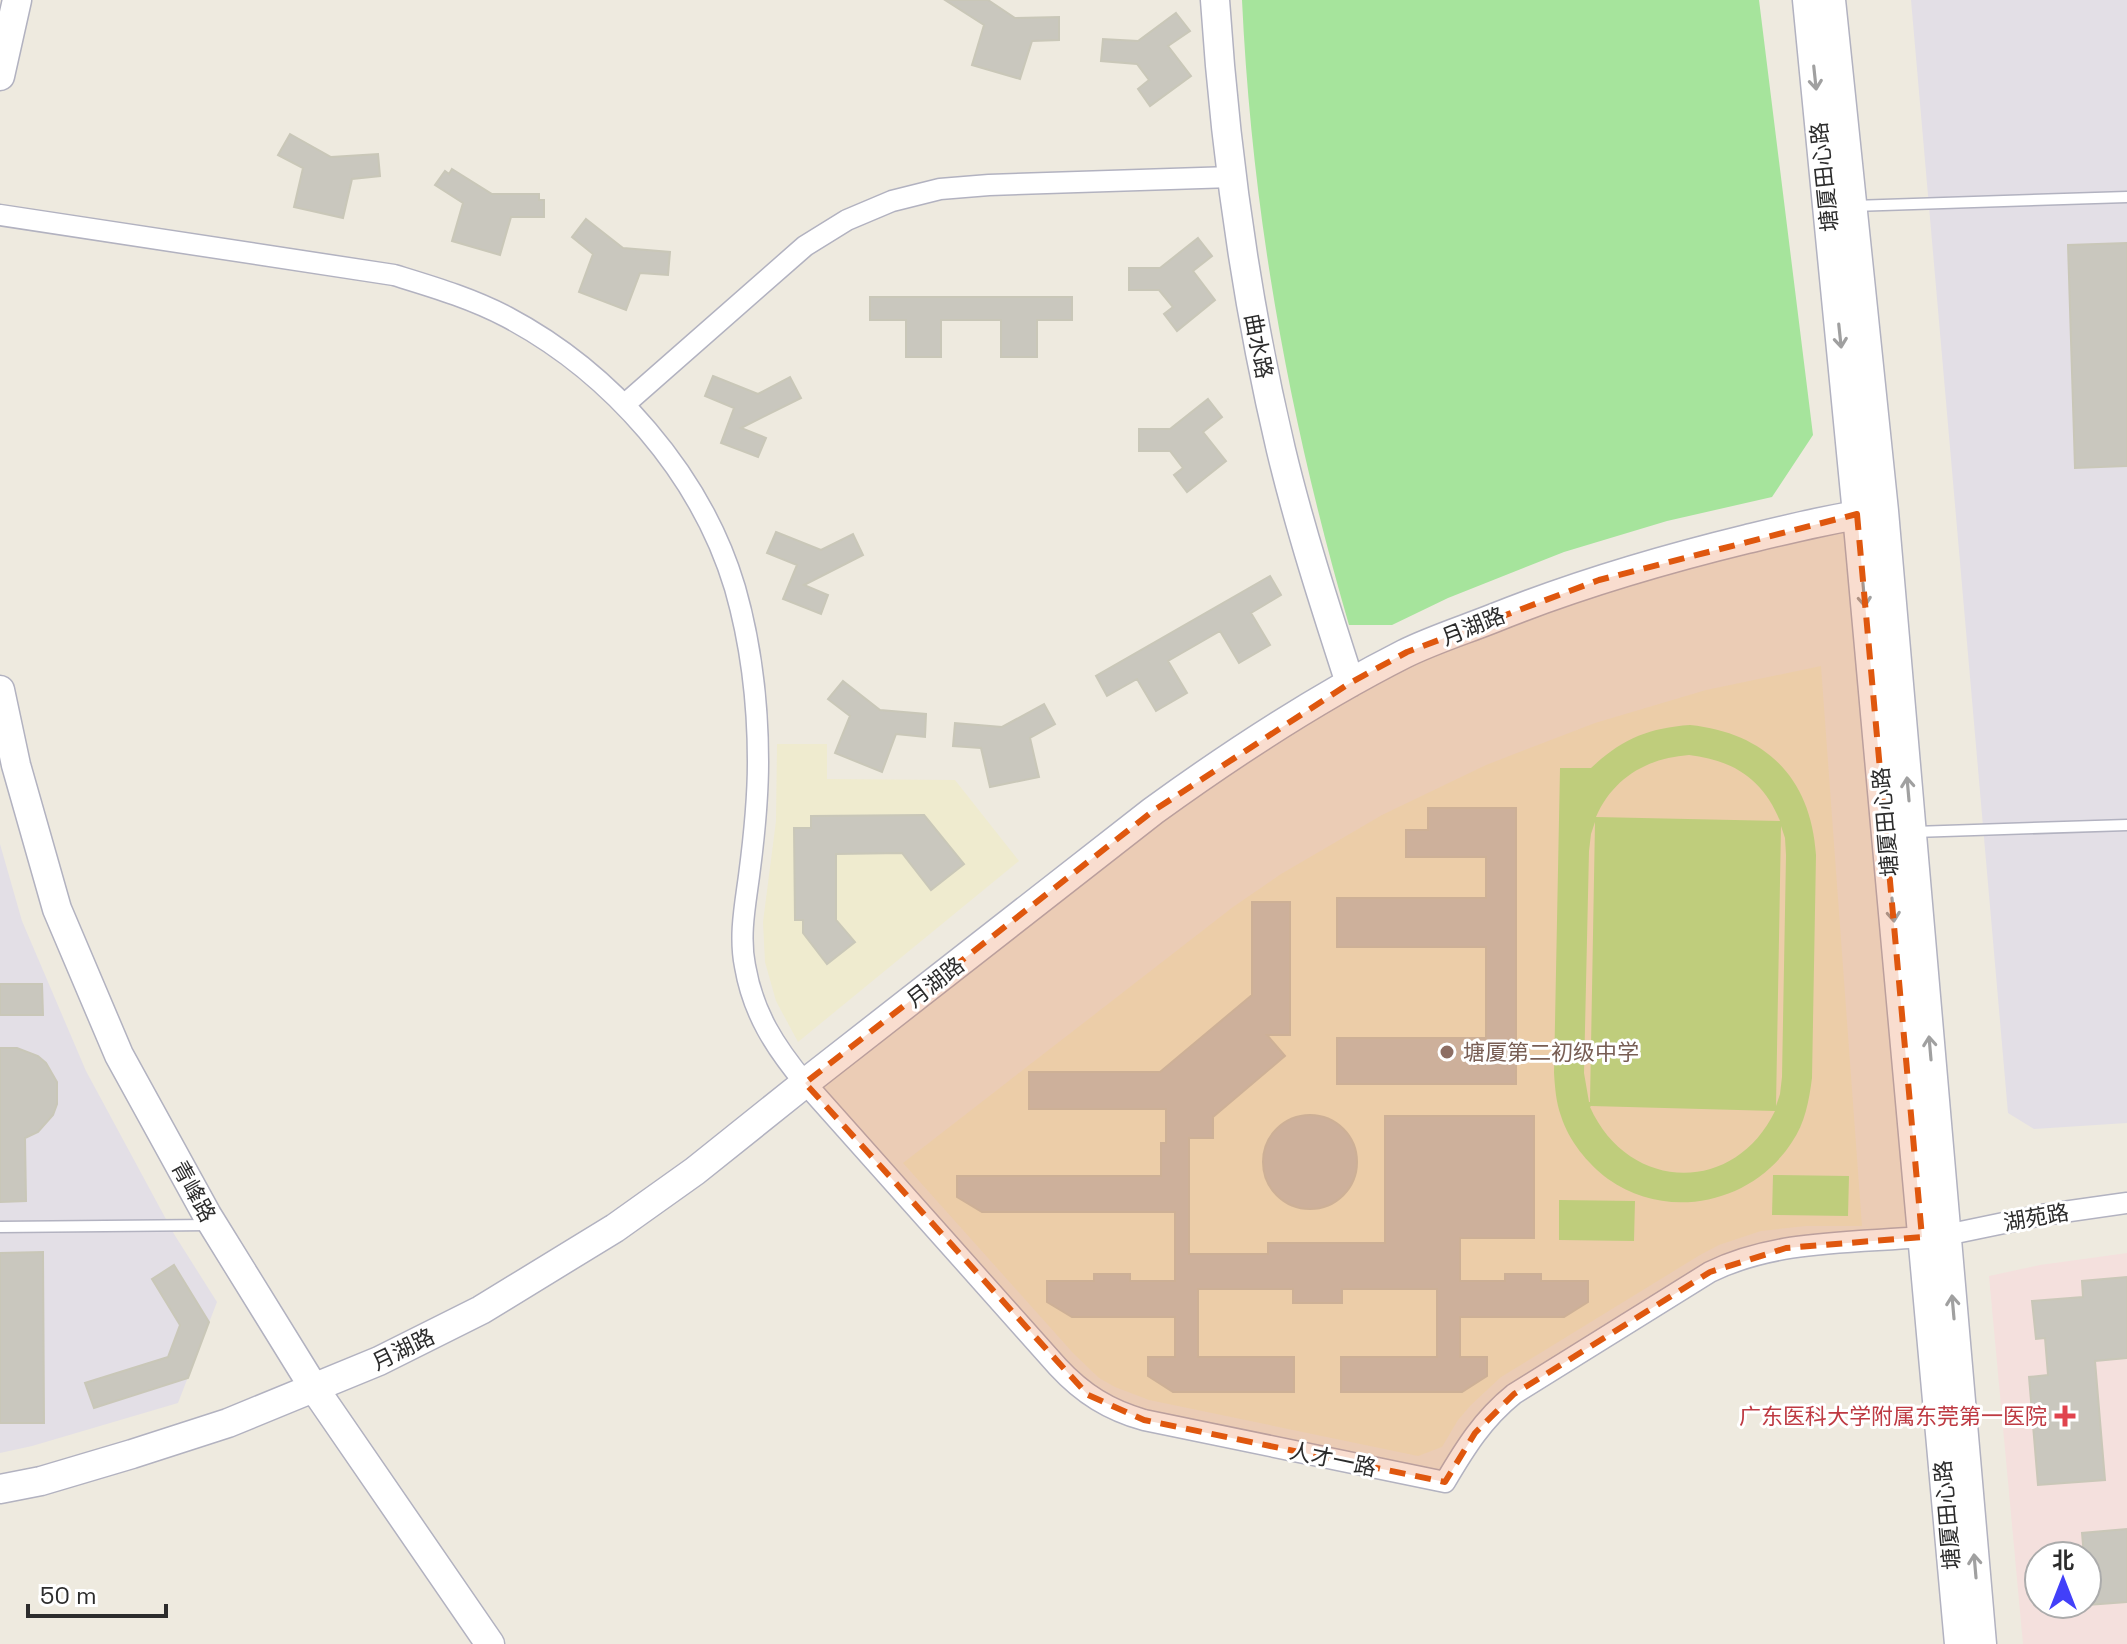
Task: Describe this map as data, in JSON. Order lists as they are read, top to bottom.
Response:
{
  "streets": {
    "street": [
      "塘厦田心路",
      "曲水路",
      "月湖路",
      "青峰路",
      "湖苑路",
      "人才一路"
    ]
  },
  "crossings": [
    ["塘厦田心路", "月湖路"],
    ["塘厦田心路", "湖苑路"],
    ["塘厦田心路", "人才一路"],
    ["曲水路", "月湖路"],
    ["月湖路", "青峰路"],
    ["月湖路", "人才一路"],
    ["湖苑路", "人才一路"]
  ],
  "places": {
    "other": ["塘厦第二初级中学"],
    "health": ["广东医科大学附属东莞第一医院"]
  },
  "scale_bar": "50 m",
  "north": "top"
}
